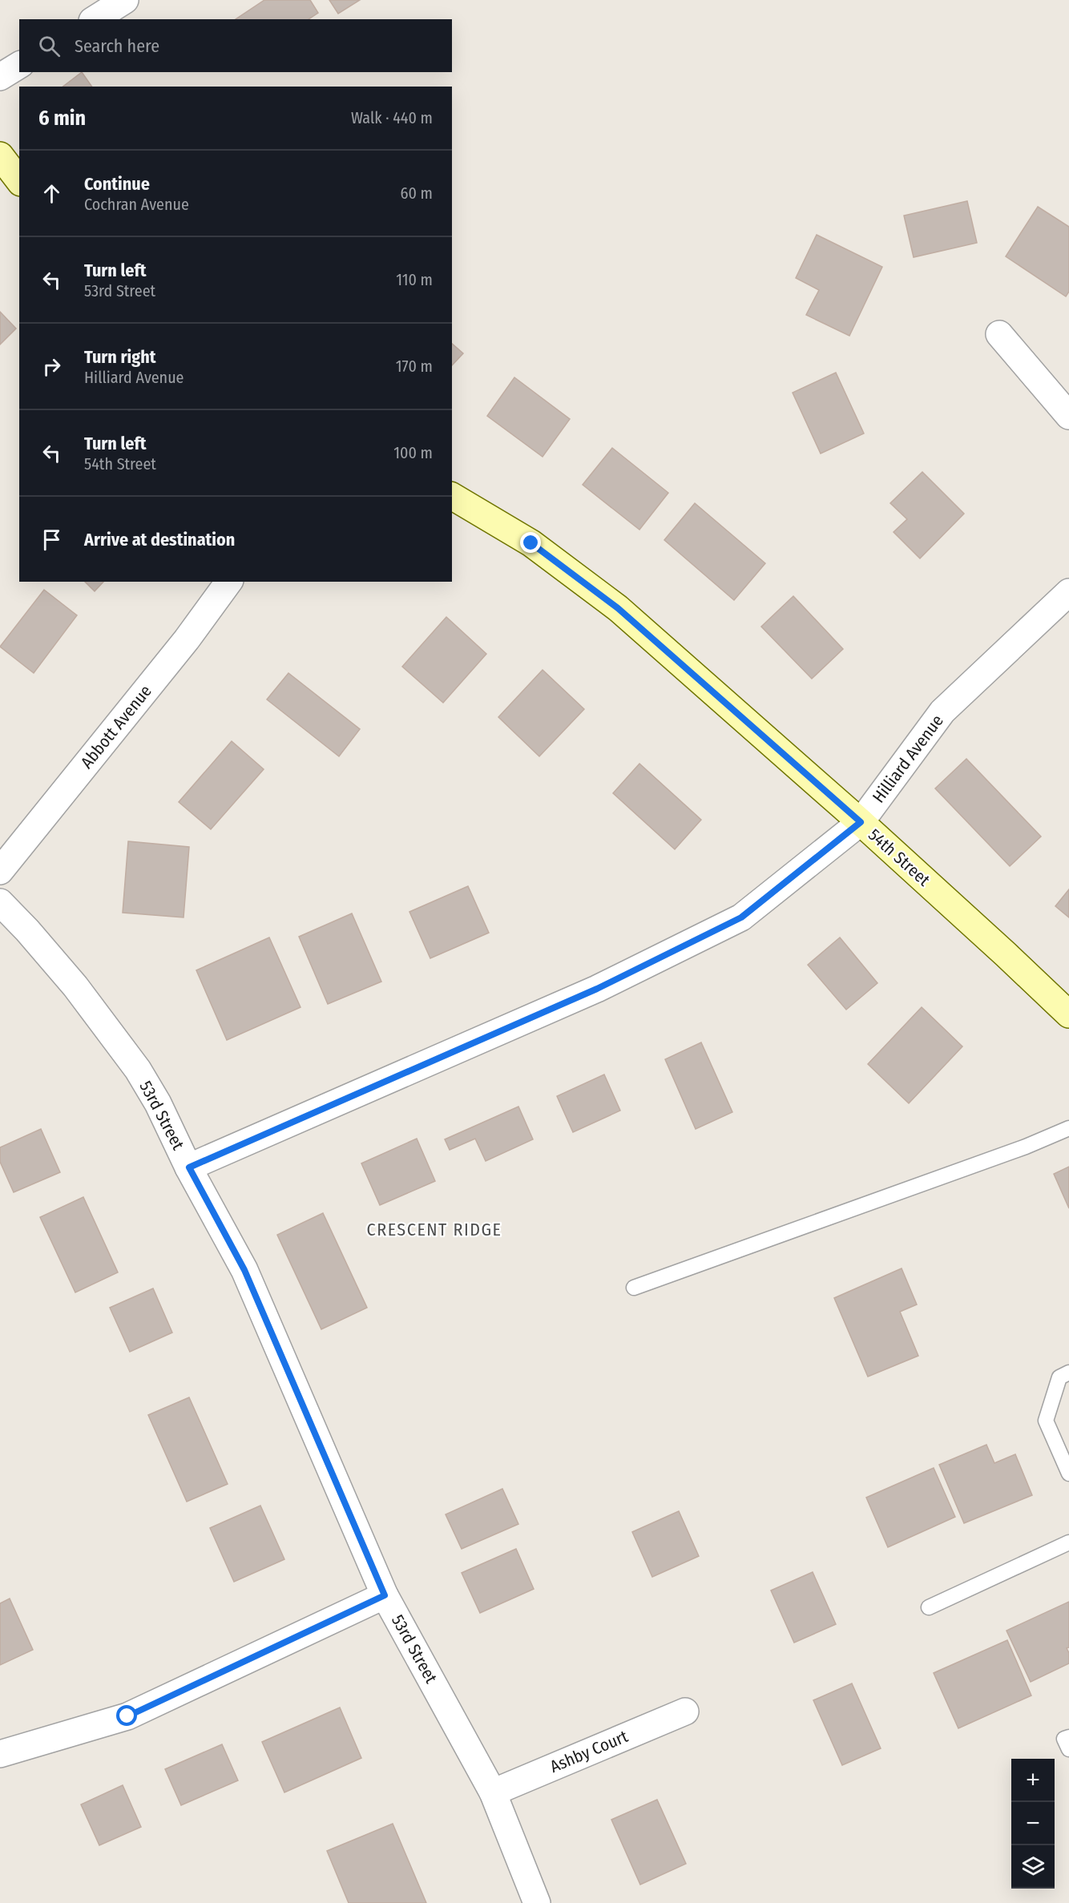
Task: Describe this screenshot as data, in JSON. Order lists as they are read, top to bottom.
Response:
{
  "streets": {
    "main road": ["54th Street"],
    "street": [
      "Abbott Avenue",
      "Hilliard Avenue",
      "53rd Street",
      "Ashby Court"
    ]
  },
  "crossings": [
    ["Hilliard Avenue", "54th Street"],
    ["Hilliard Avenue", "53rd Street"],
    ["53rd Street", "Ashby Court"]
  ],
  "districts": ["CRESCENT RIDGE"],
  "page": {
    "search": "Search here",
    "heading": ["6 min", "Walk · 440 m"],
    "list": [
      ["Continue", "Cochran Avenue", "60 m"],
      ["Turn left", "53rd Street", "110 m"],
      ["Turn right", "Hilliard Avenue", "170 m"],
      ["Turn left", "54th Street", "100 m"],
      "Arrive at destination"
    ],
    "map_buttons": ["+", "−"]
  }
}
